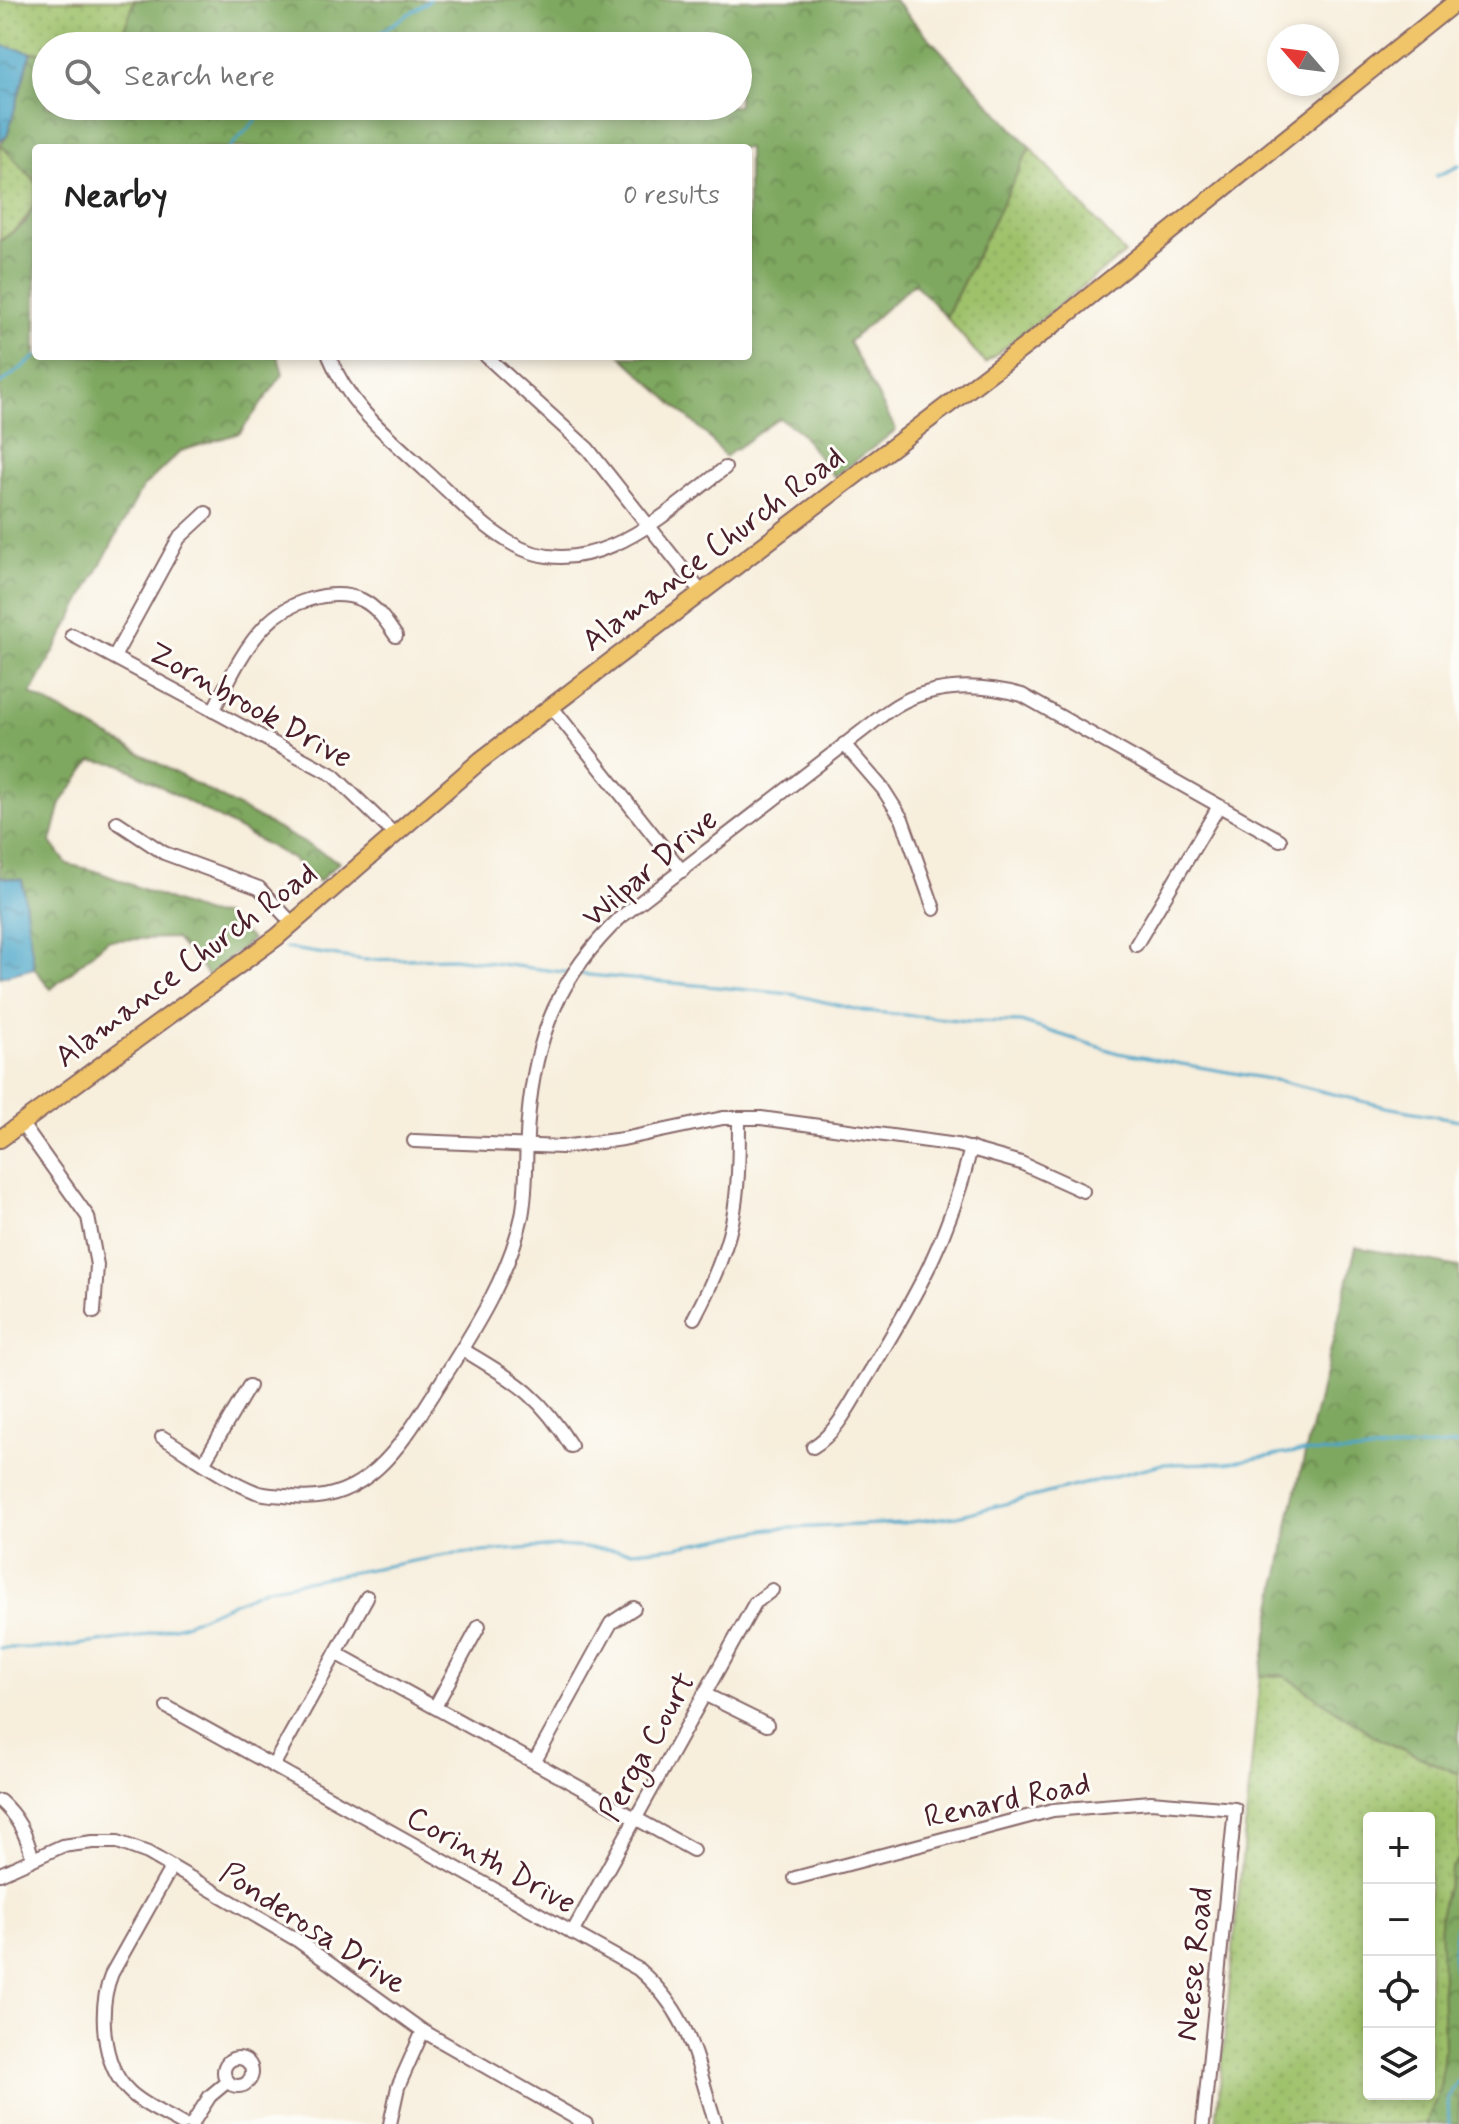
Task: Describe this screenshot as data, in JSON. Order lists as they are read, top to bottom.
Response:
{
  "streets": {
    "main road": ["Alamance Church Road"],
    "street": [
      "Zornbrook Drive",
      "Wilpar Drive",
      "Perga Court",
      "Renard Road",
      "Corinth Drive",
      "Ponderosa Drive",
      "Neese Road"
    ]
  },
  "crossings": [
    ["Alamance Church Road", "Zornbrook Drive"],
    ["Perga Court", "Corinth Drive"],
    ["Renard Road", "Neese Road"]
  ],
  "north": "top left",
  "page": {
    "search": "Search here",
    "heading": ["Nearby", "0 results"],
    "map_buttons": ["+", "−"]
  }
}
